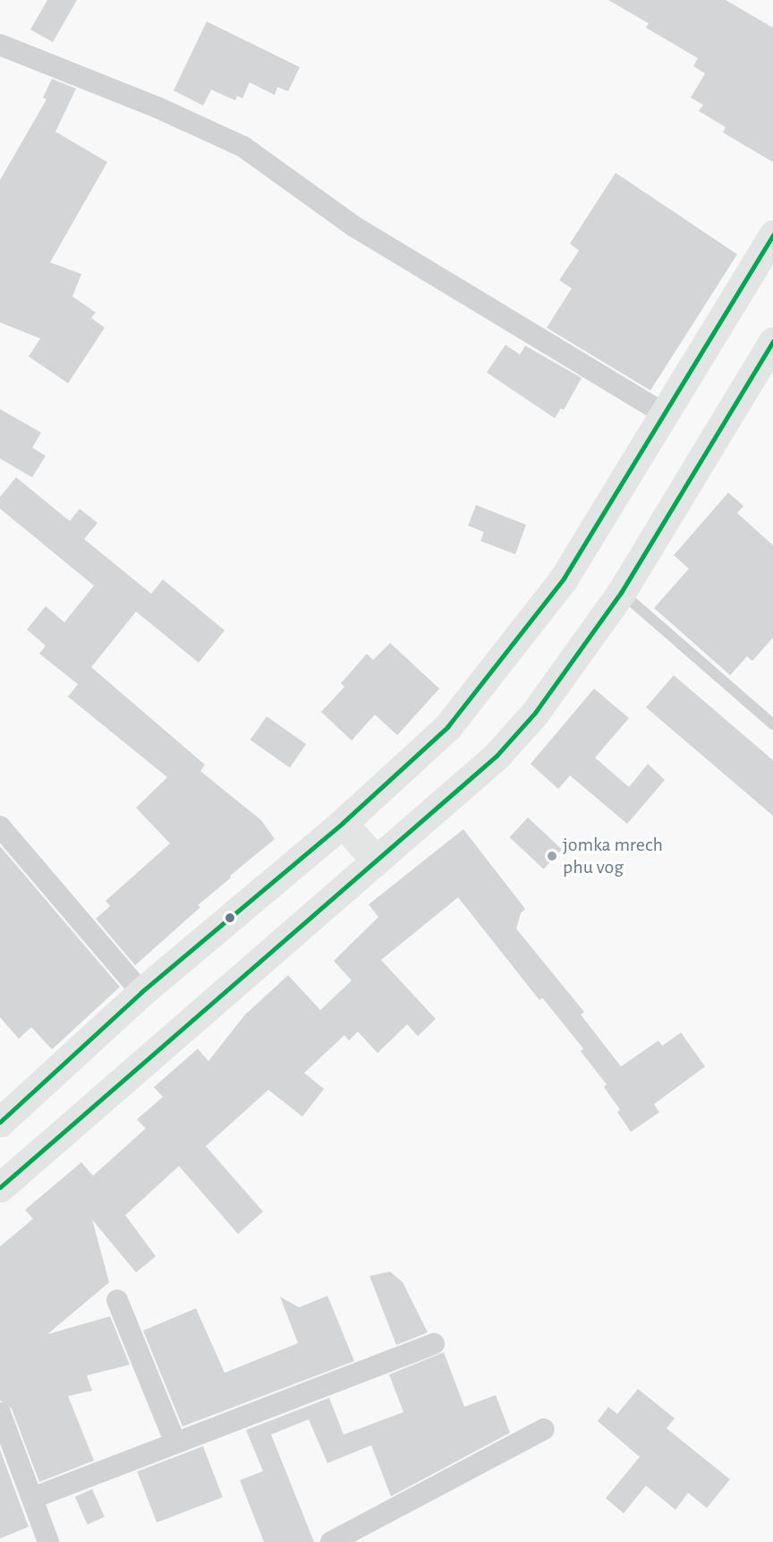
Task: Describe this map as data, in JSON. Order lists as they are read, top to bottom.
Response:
{
  "places": ["jomka mrech phu vog"]
}
